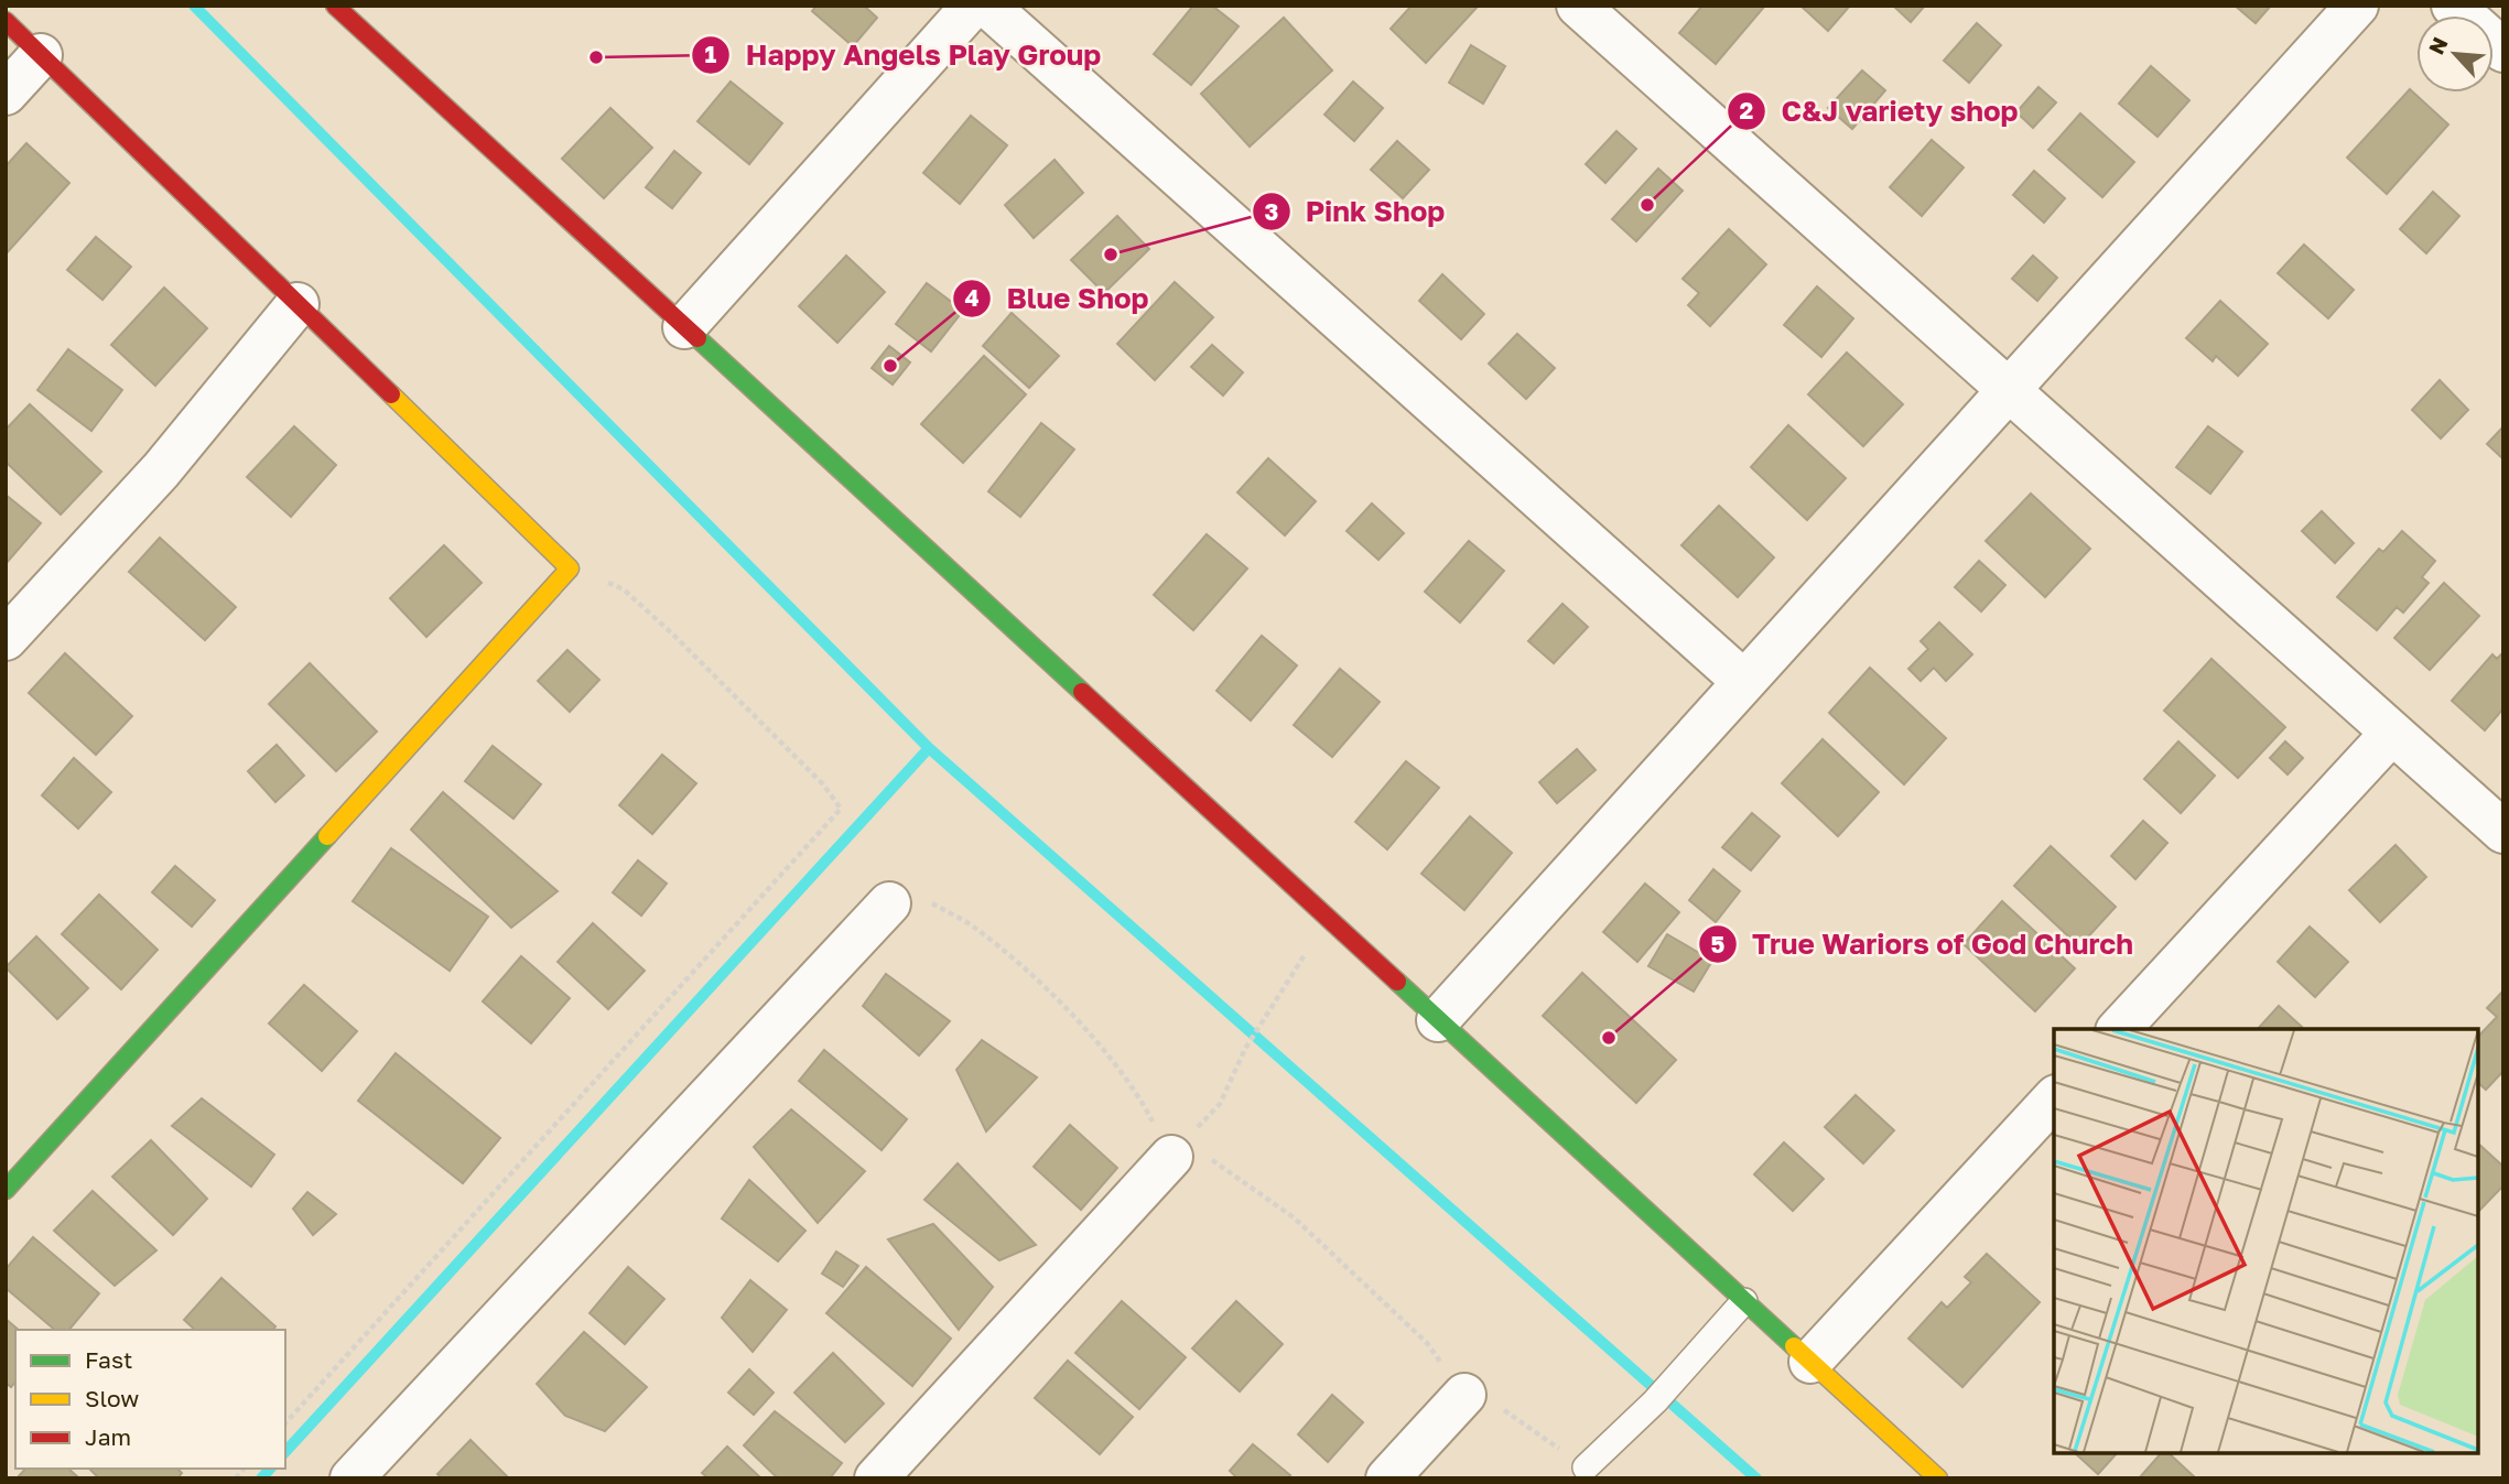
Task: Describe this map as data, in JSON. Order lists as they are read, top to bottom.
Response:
{
  "places": [
    "Happy Angels Play Group",
    "C&J variety shop",
    "Pink Shop",
    "Blue Shop",
    "True Wariors of God Church"
  ],
  "legend": ["Fast", "Slow", "Jam"],
  "north": "top left"
}
